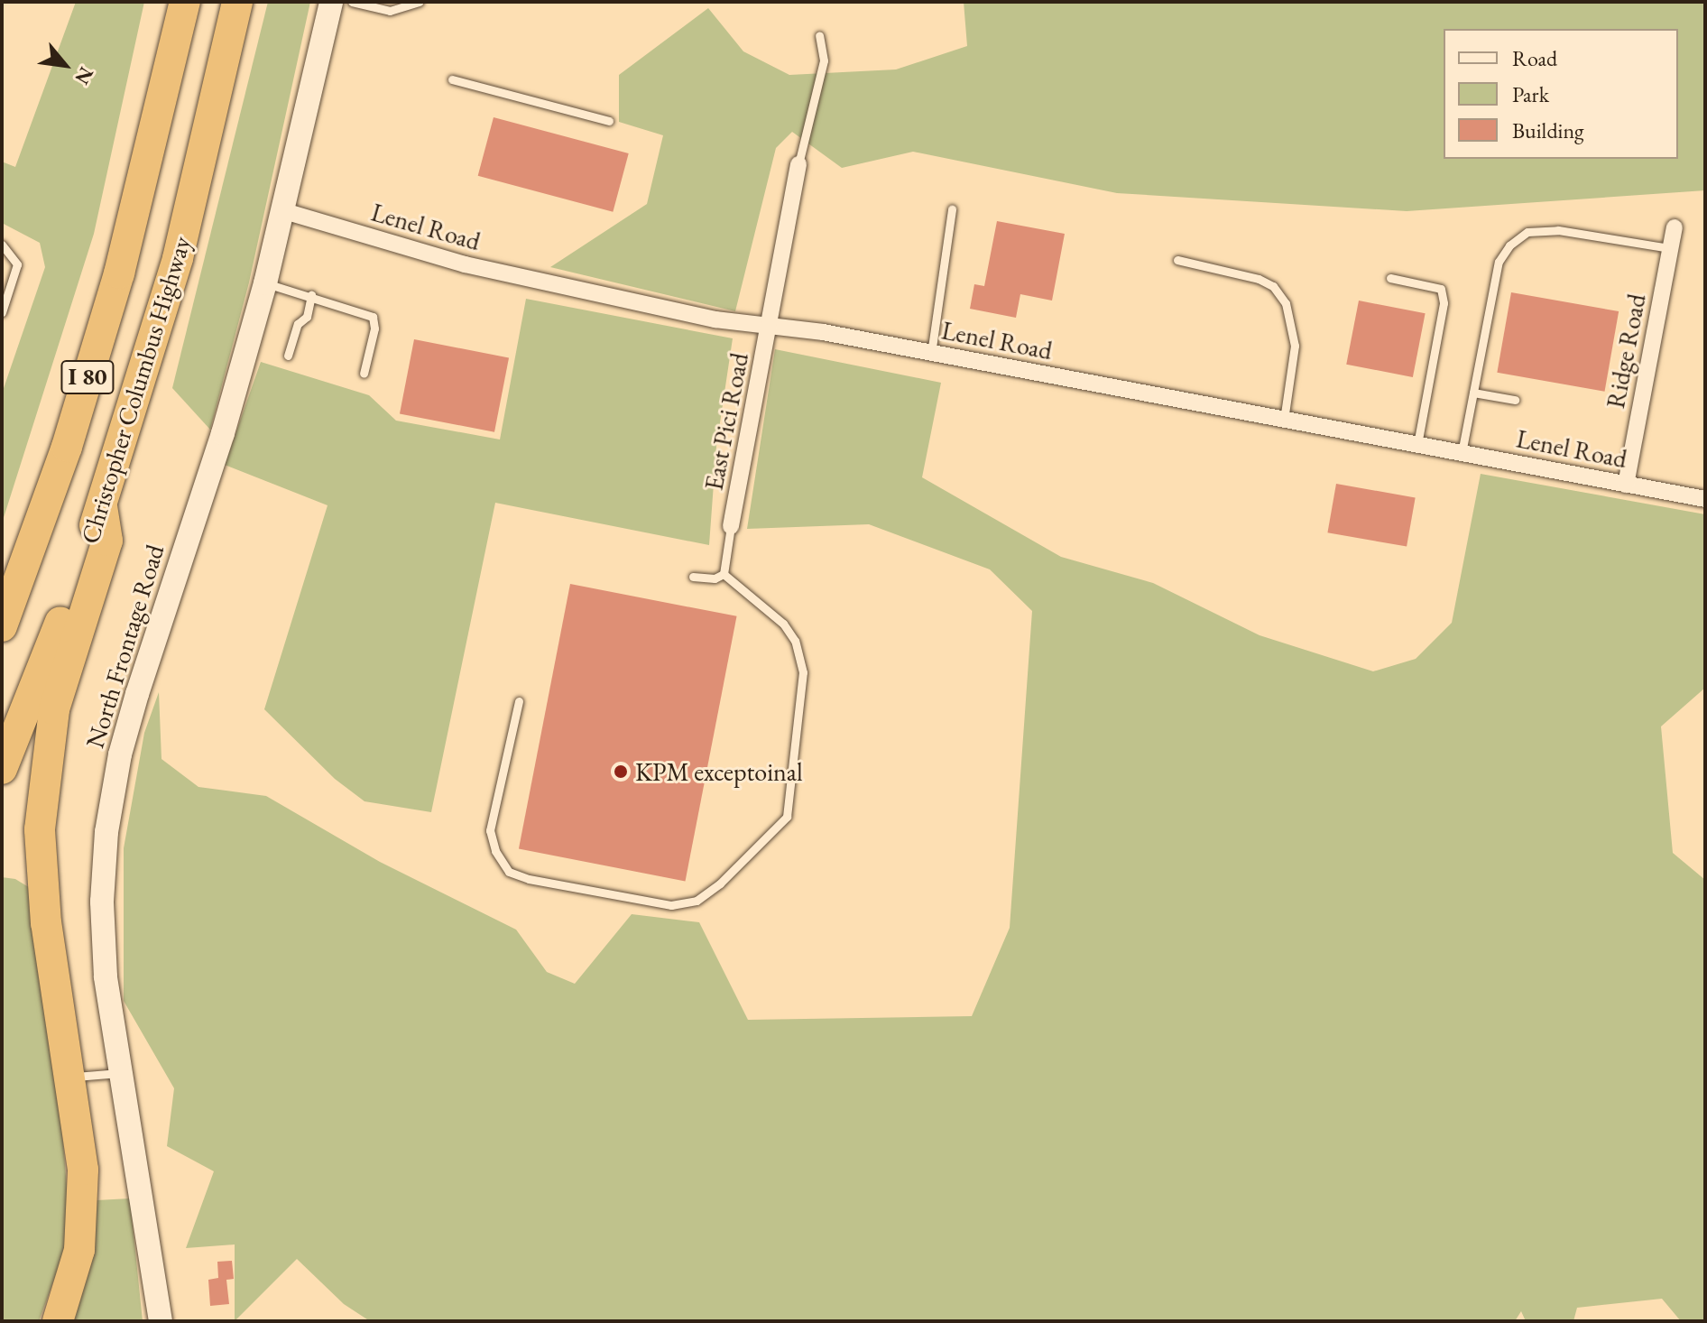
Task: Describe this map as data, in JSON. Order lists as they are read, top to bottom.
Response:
{
  "streets": {
    "highway": ["I 80", "Christopher Columbus Highway"],
    "main road": ["North Frontage Road"],
    "street": ["Lenel Road", "Ridge Road", "East Pici Road"]
  },
  "crossings": [
    ["Lenel Road", "Ridge Road"],
    ["Lenel Road", "East Pici Road"],
    ["Lenel Road", "North Frontage Road"]
  ],
  "places": ["KPM exceptoinal"],
  "legend": ["Road", "Park", "Building"],
  "north": "bottom right"
}
